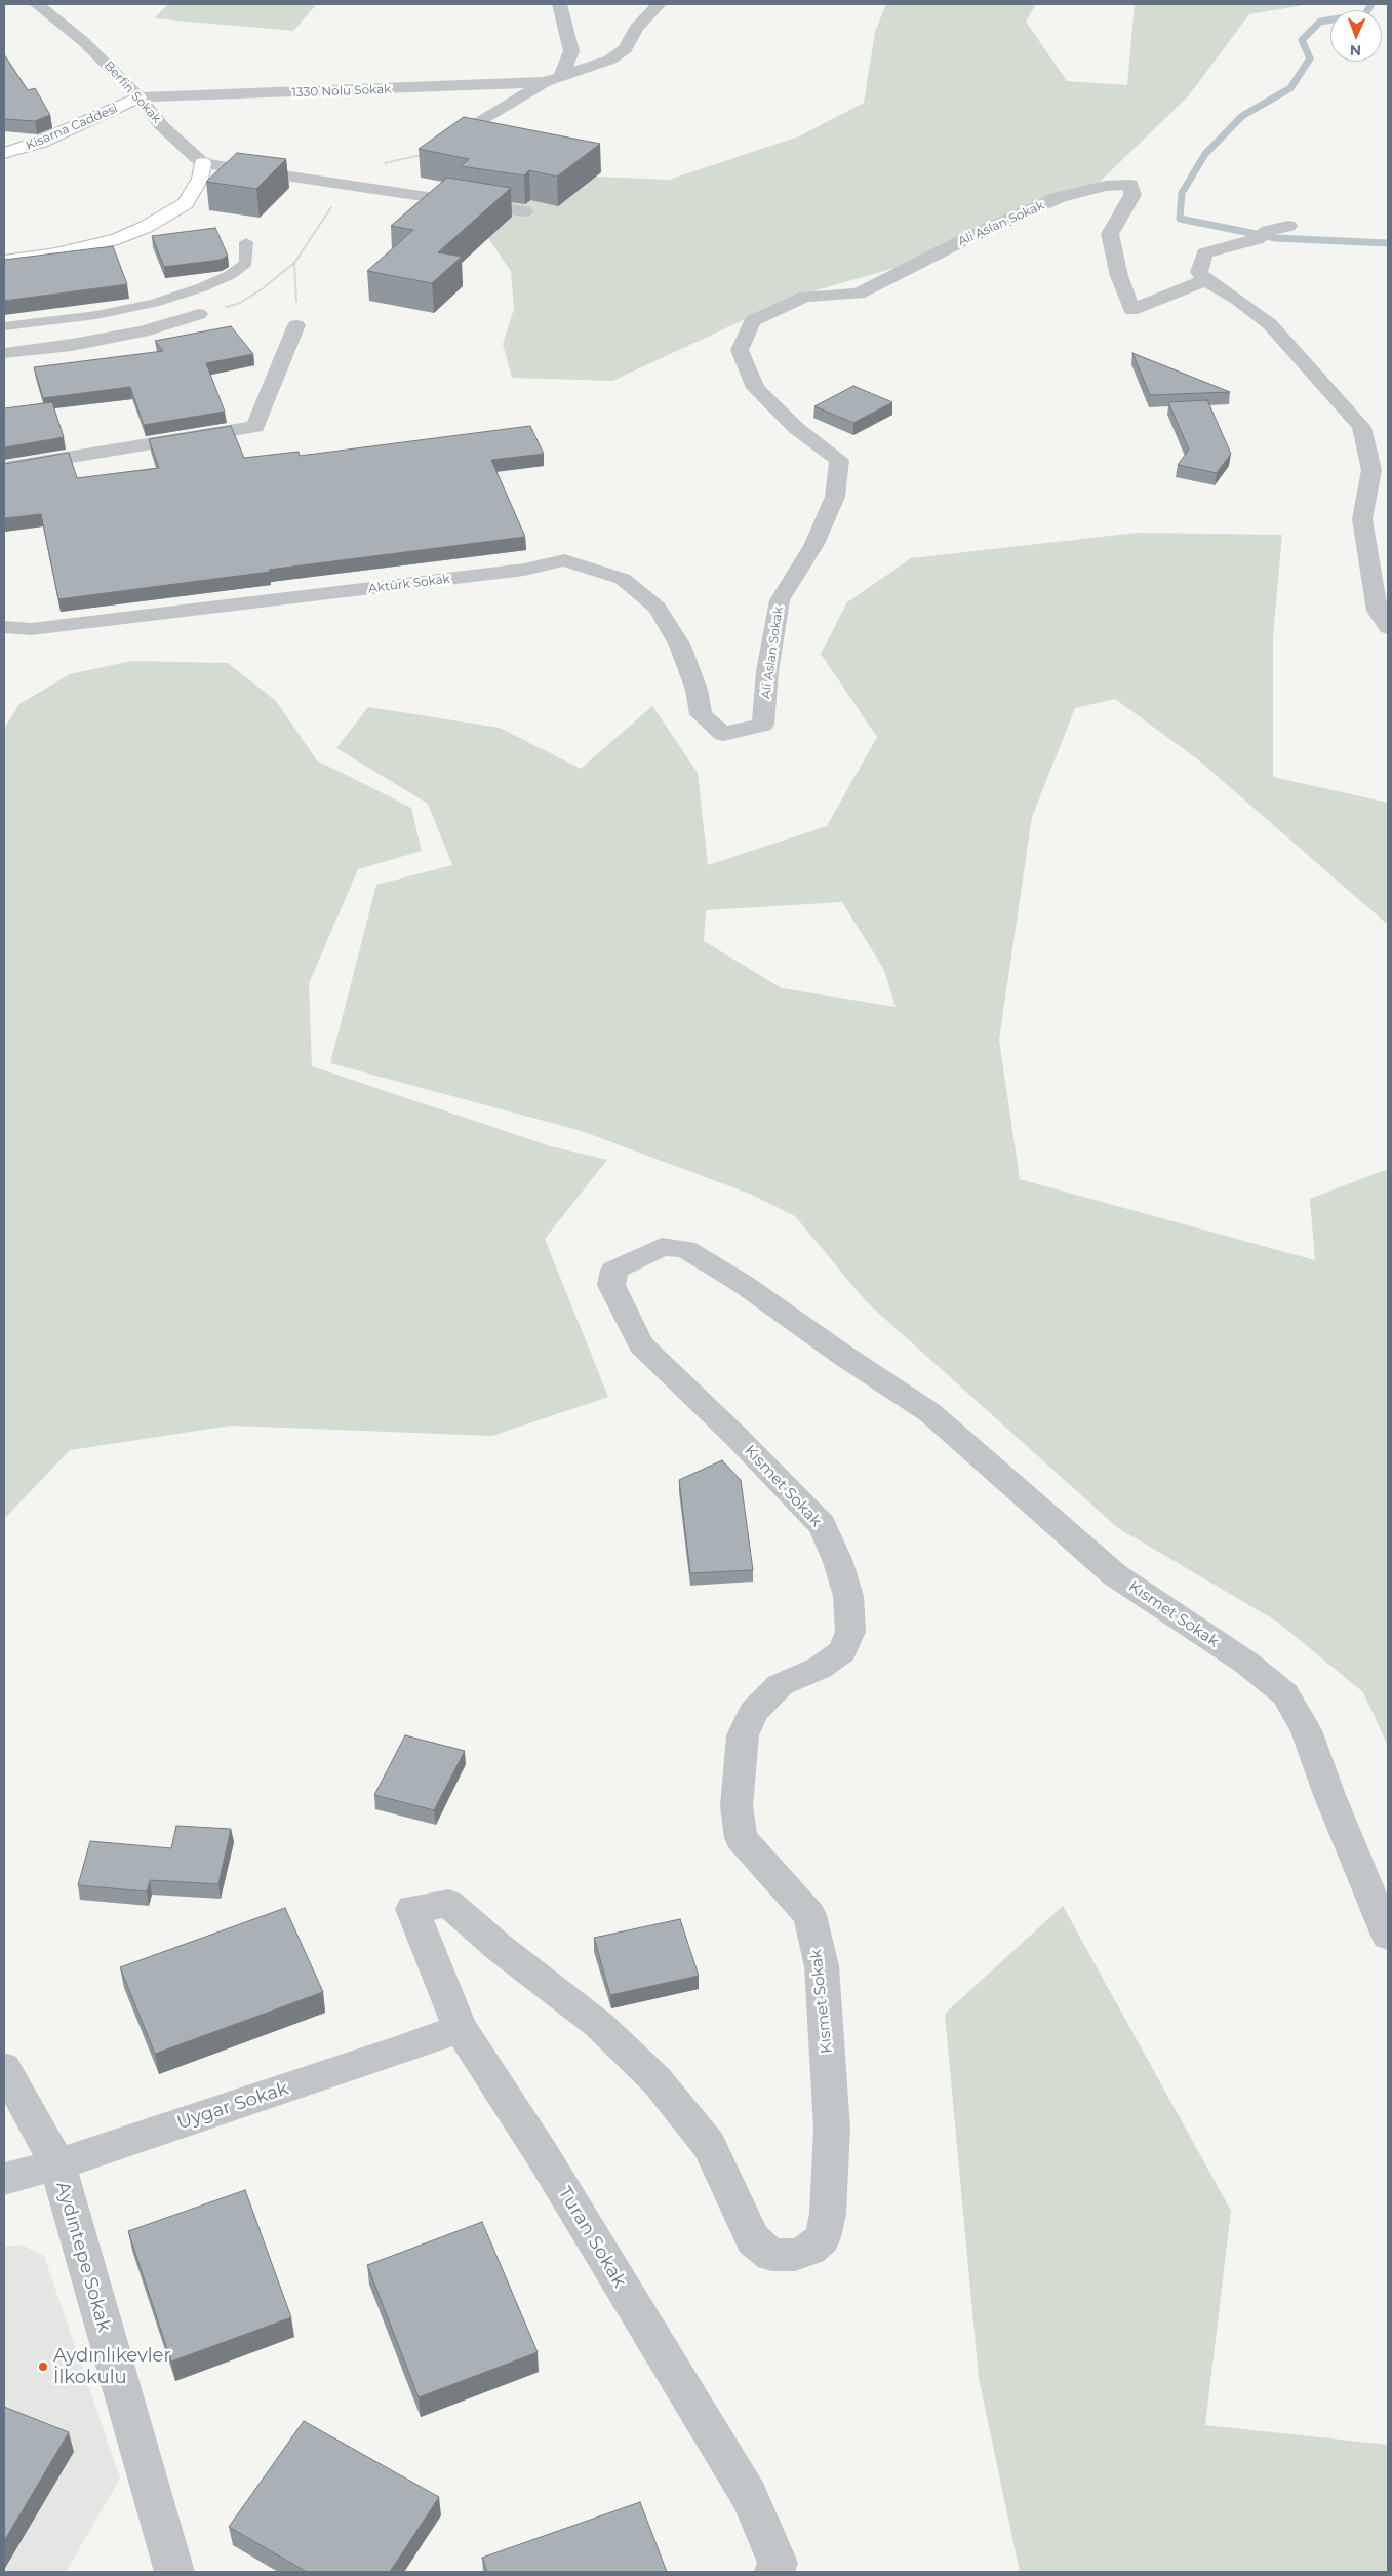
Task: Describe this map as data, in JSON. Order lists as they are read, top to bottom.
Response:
{
  "streets": {
    "street": [
      "1330 Nolu Sokak",
      "Berfin Sokak",
      "Kisarna Caddesi",
      "Ali Aslan Sokak",
      "Aktürk Sokak",
      "Kısmet Sokak",
      "Uygar Sokak",
      "Turan Sokak",
      "Aydıntepe Sokak"
    ]
  },
  "crossings": [
    ["1330 Nolu Sokak", "Berfin Sokak"],
    ["1330 Nolu Sokak", "Kisarna Caddesi"],
    ["Berfin Sokak", "Kisarna Caddesi"],
    ["Ali Aslan Sokak", "Aktürk Sokak"],
    ["Kısmet Sokak", "Turan Sokak"],
    ["Uygar Sokak", "Turan Sokak"],
    ["Uygar Sokak", "Aydıntepe Sokak"]
  ],
  "places": ["Aydınlıkevler İlkokulu"],
  "north": "bottom"
}
